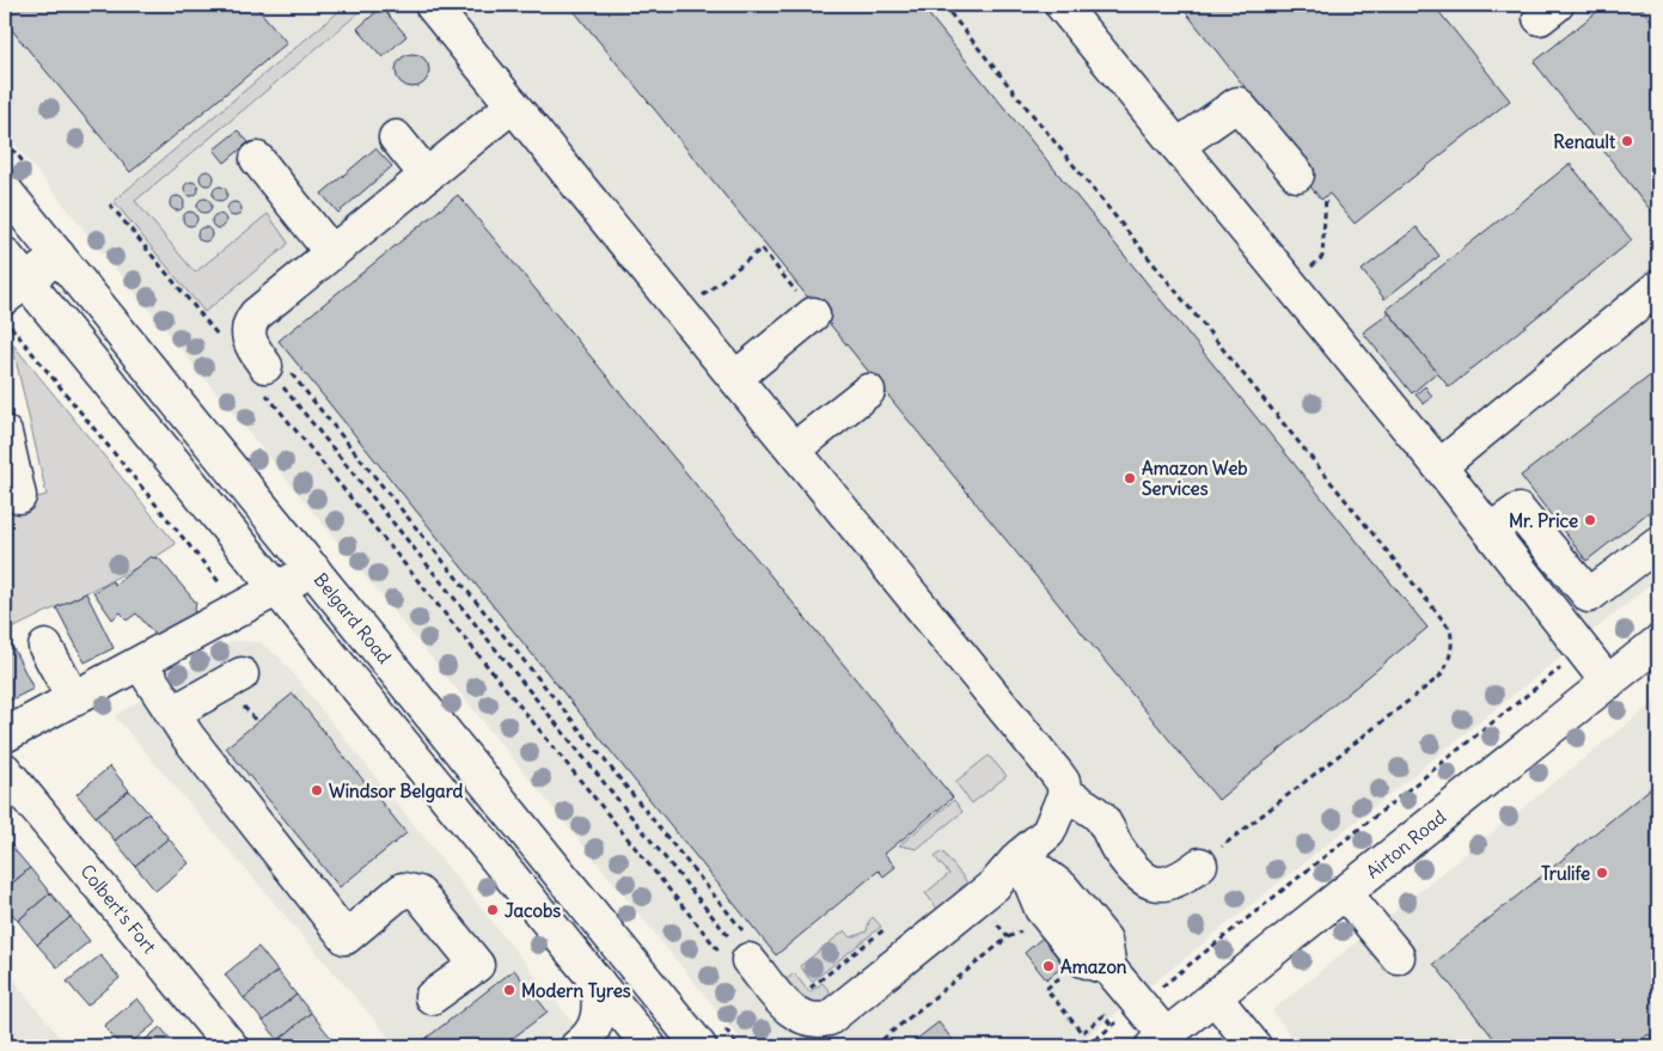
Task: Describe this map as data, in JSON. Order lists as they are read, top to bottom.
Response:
{
  "streets": {
    "street": ["Belgard Road", "Airton Road", "Colbert's Fort"]
  },
  "places": [
    "Renault",
    "Amazon Web Services",
    "Mr. Price",
    "Windsor Belgard",
    "Trulife",
    "Jacobs",
    "Amazon",
    "Modern Tyres"
  ]
}
